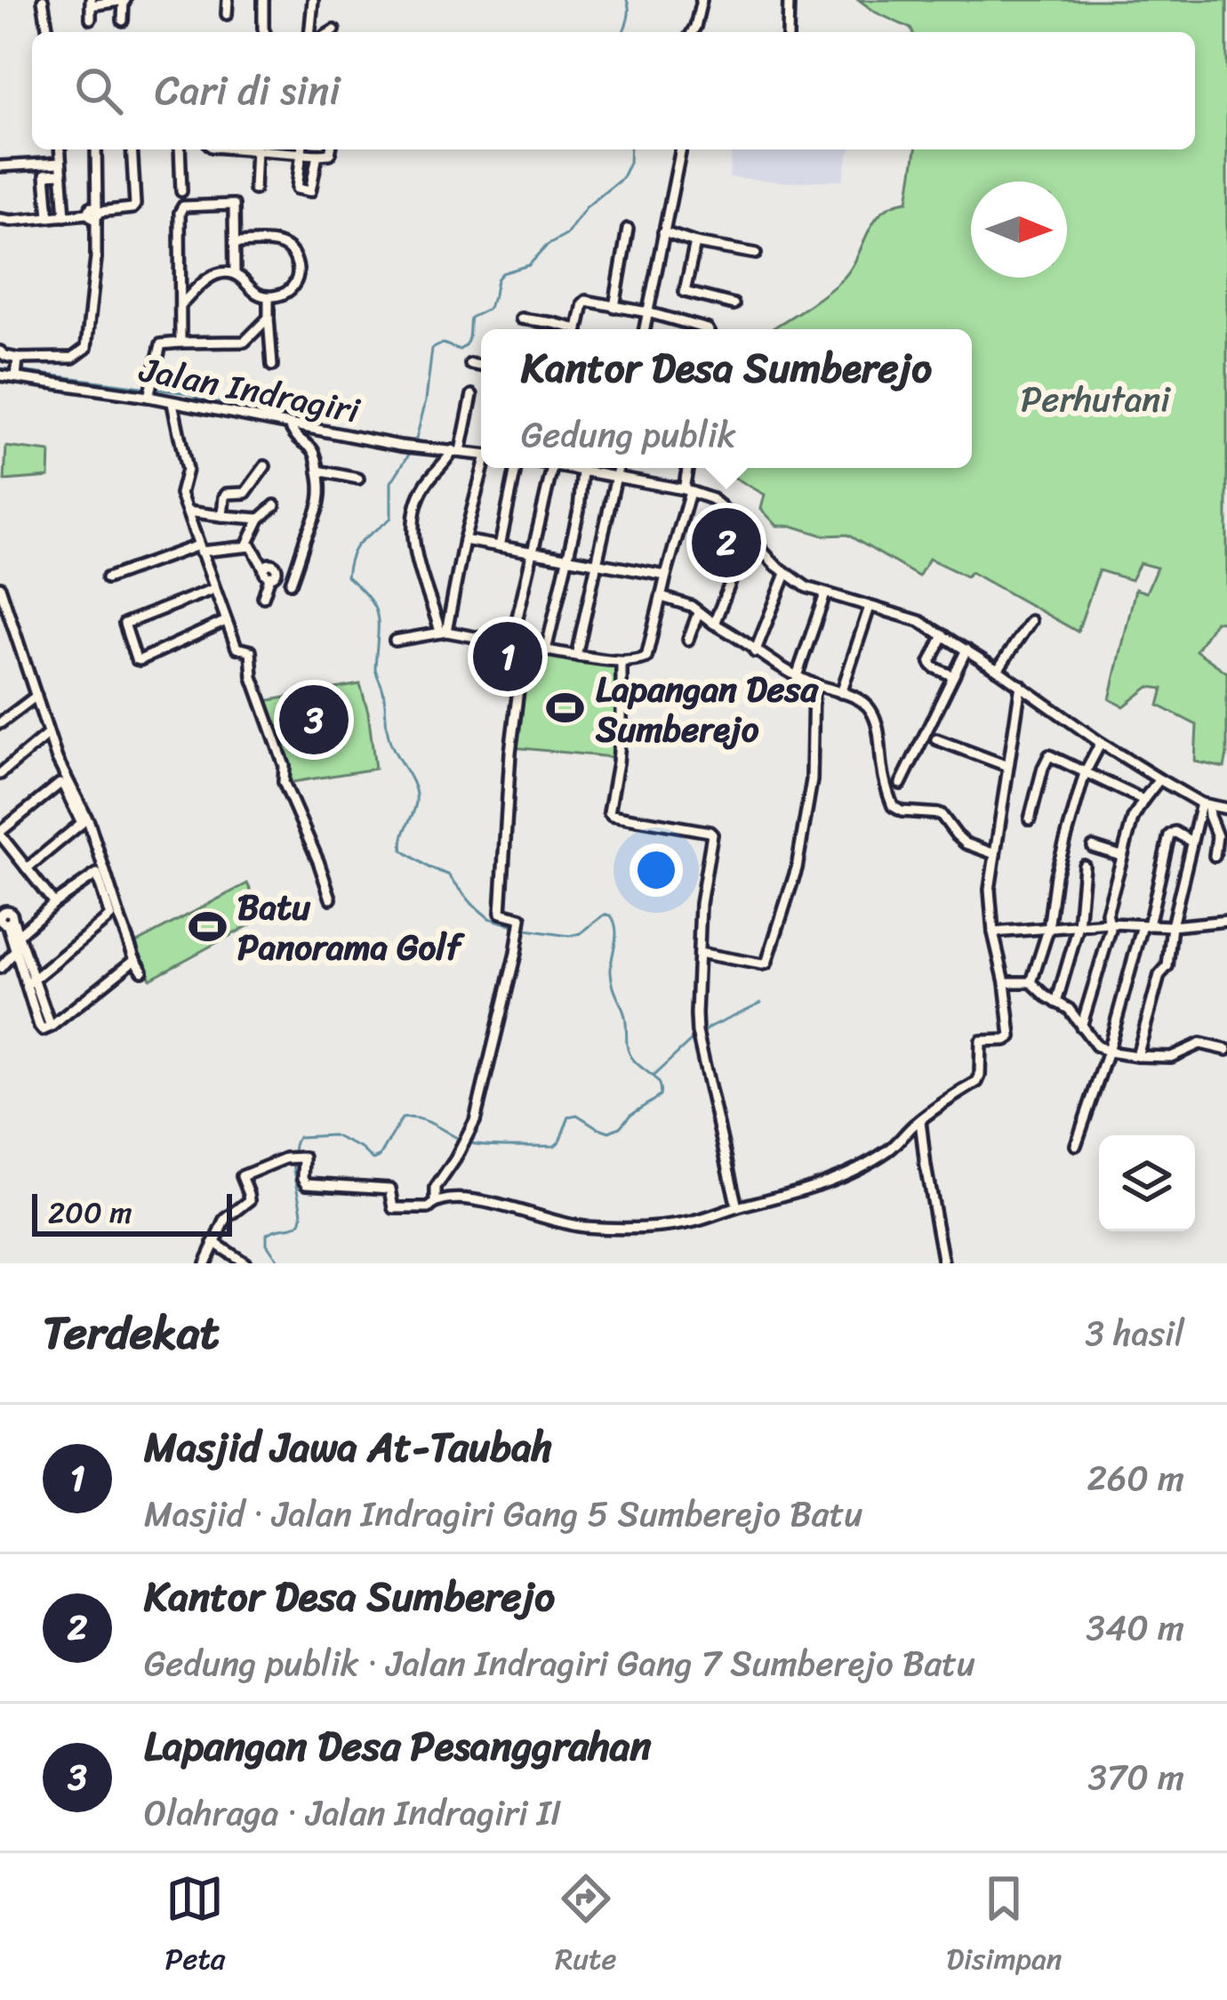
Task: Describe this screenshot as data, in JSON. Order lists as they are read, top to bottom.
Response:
{
  "streets": {
    "street": ["Jalan Indragiri"]
  },
  "parks": ["Perhutani"],
  "places": {
    "sports": ["Lapangan Desa Sumberejo", "Batu Panorama Golf"]
  },
  "scale_bar": "200 m",
  "north": "right",
  "page": {
    "search": "Cari di sini",
    "popup": ["Kantor Desa Sumberejo", "Gedung publik"],
    "pins": ["2", "1", "3"],
    "scale": "200 m",
    "heading": ["Terdekat", "3 hasil"],
    "list": [
      {
        "mark": "1",
        "name": "Masjid Jawa At-Taubah",
        "note": "Masjid · Jalan Indragiri Gang 5 Sumberejo Batu",
        "value": "260 m"
      },
      {
        "mark": "2",
        "name": "Kantor Desa Sumberejo",
        "note": "Gedung publik · Jalan Indragiri Gang 7 Sumberejo Batu",
        "value": "340 m"
      },
      {
        "mark": "3",
        "name": "Lapangan Desa Pesanggrahan",
        "note": "Olahraga · Jalan Indragiri II",
        "value": "370 m"
      }
    ],
    "nav": ["Peta", "Rute", "Disimpan"]
  }
}
